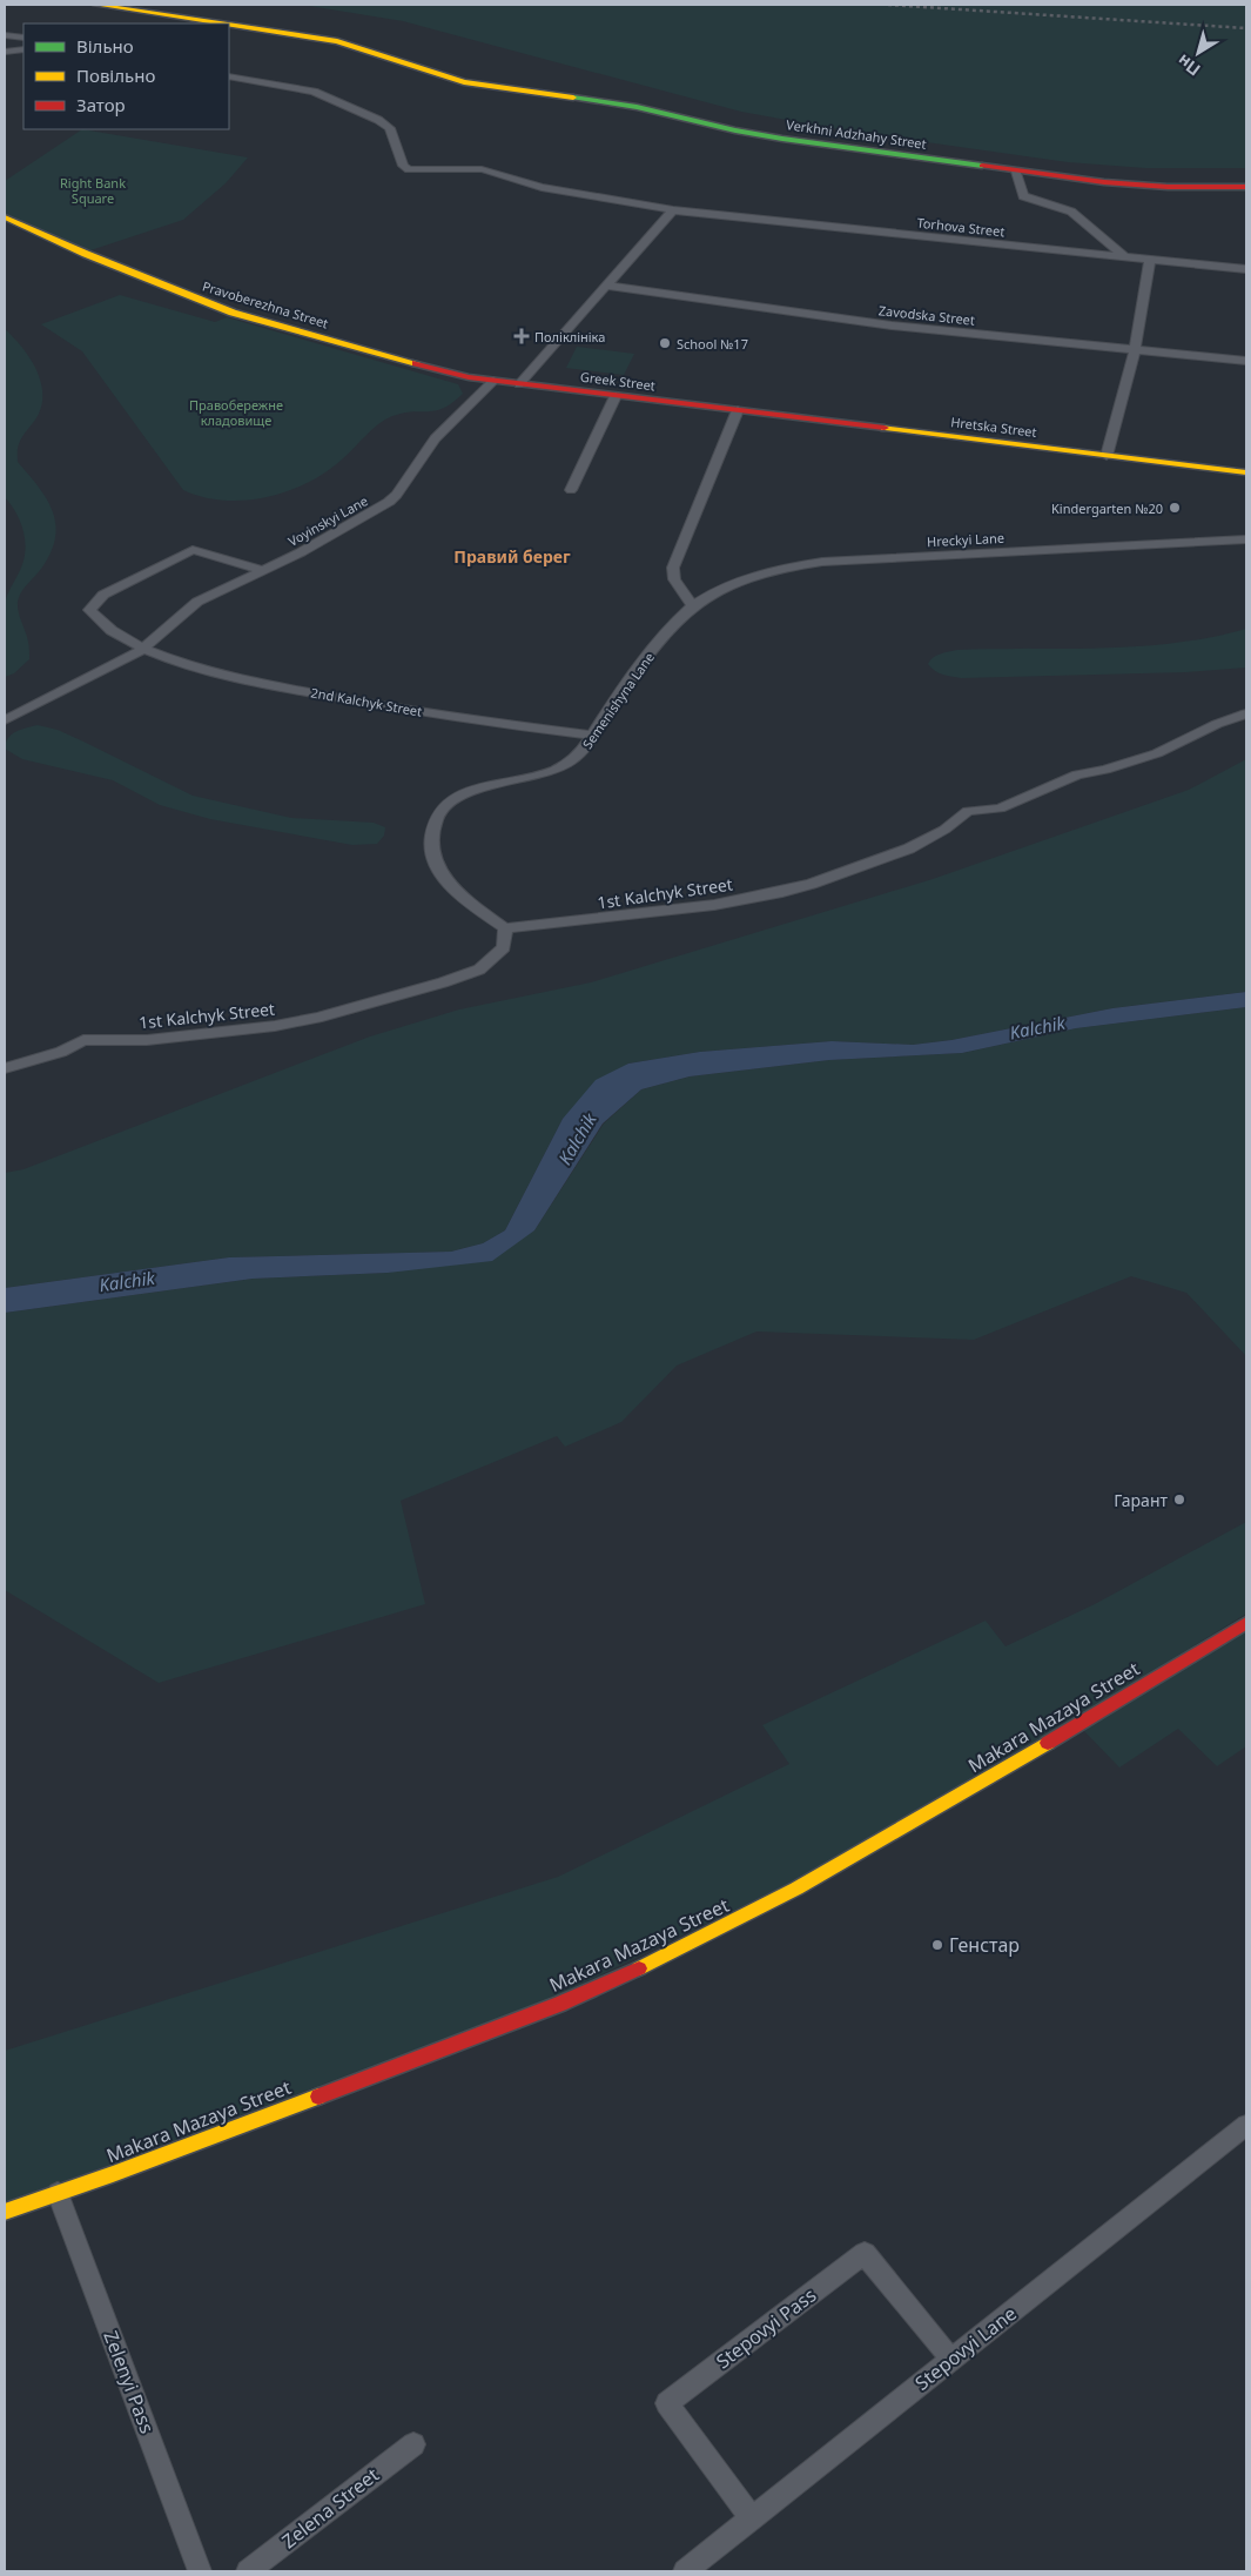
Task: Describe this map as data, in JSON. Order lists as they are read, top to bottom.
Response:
{
  "streets": {
    "street": [
      "Verkhni Adzhahy Street",
      "Torhova Street",
      "Pravoberezhna Street",
      "Zavodska Street",
      "Greek Street",
      "Hretska Street",
      "Voyinskyi Lane",
      "Hreckyi Lane",
      "Semenishyna Lane",
      "2nd Kalchyk Street",
      "1st Kalchyk Street",
      "Makara Mazaya Street",
      "Stepovyi Pass",
      "Stepovyi Lane",
      "Zelenyi Pass",
      "Zelena Street"
    ]
  },
  "crossings": [
    ["Pravoberezhna Street", "Greek Street"],
    ["Pravoberezhna Street", "Voyinskyi Lane"],
    ["Greek Street", "Hretska Street"],
    ["Greek Street", "Voyinskyi Lane"],
    ["Voyinskyi Lane", "2nd Kalchyk Street"],
    ["Hreckyi Lane", "Semenishyna Lane"],
    ["Semenishyna Lane", "2nd Kalchyk Street"],
    ["Semenishyna Lane", "1st Kalchyk Street"],
    ["Makara Mazaya Street", "Zelenyi Pass"],
    ["Stepovyi Pass", "Stepovyi Lane"]
  ],
  "districts": ["Правий берег"],
  "water": ["Kalchik"],
  "parks": ["Right Bank Square", "Правобережне кладовище"],
  "places": {
    "health": ["Поліклініка"],
    "other": [
      "School №17",
      "Kindergarten №20",
      "Гарант",
      "Генстар"
    ]
  },
  "legend": ["Вільно", "Повільно", "Затор"],
  "north": "bottom left"
}
